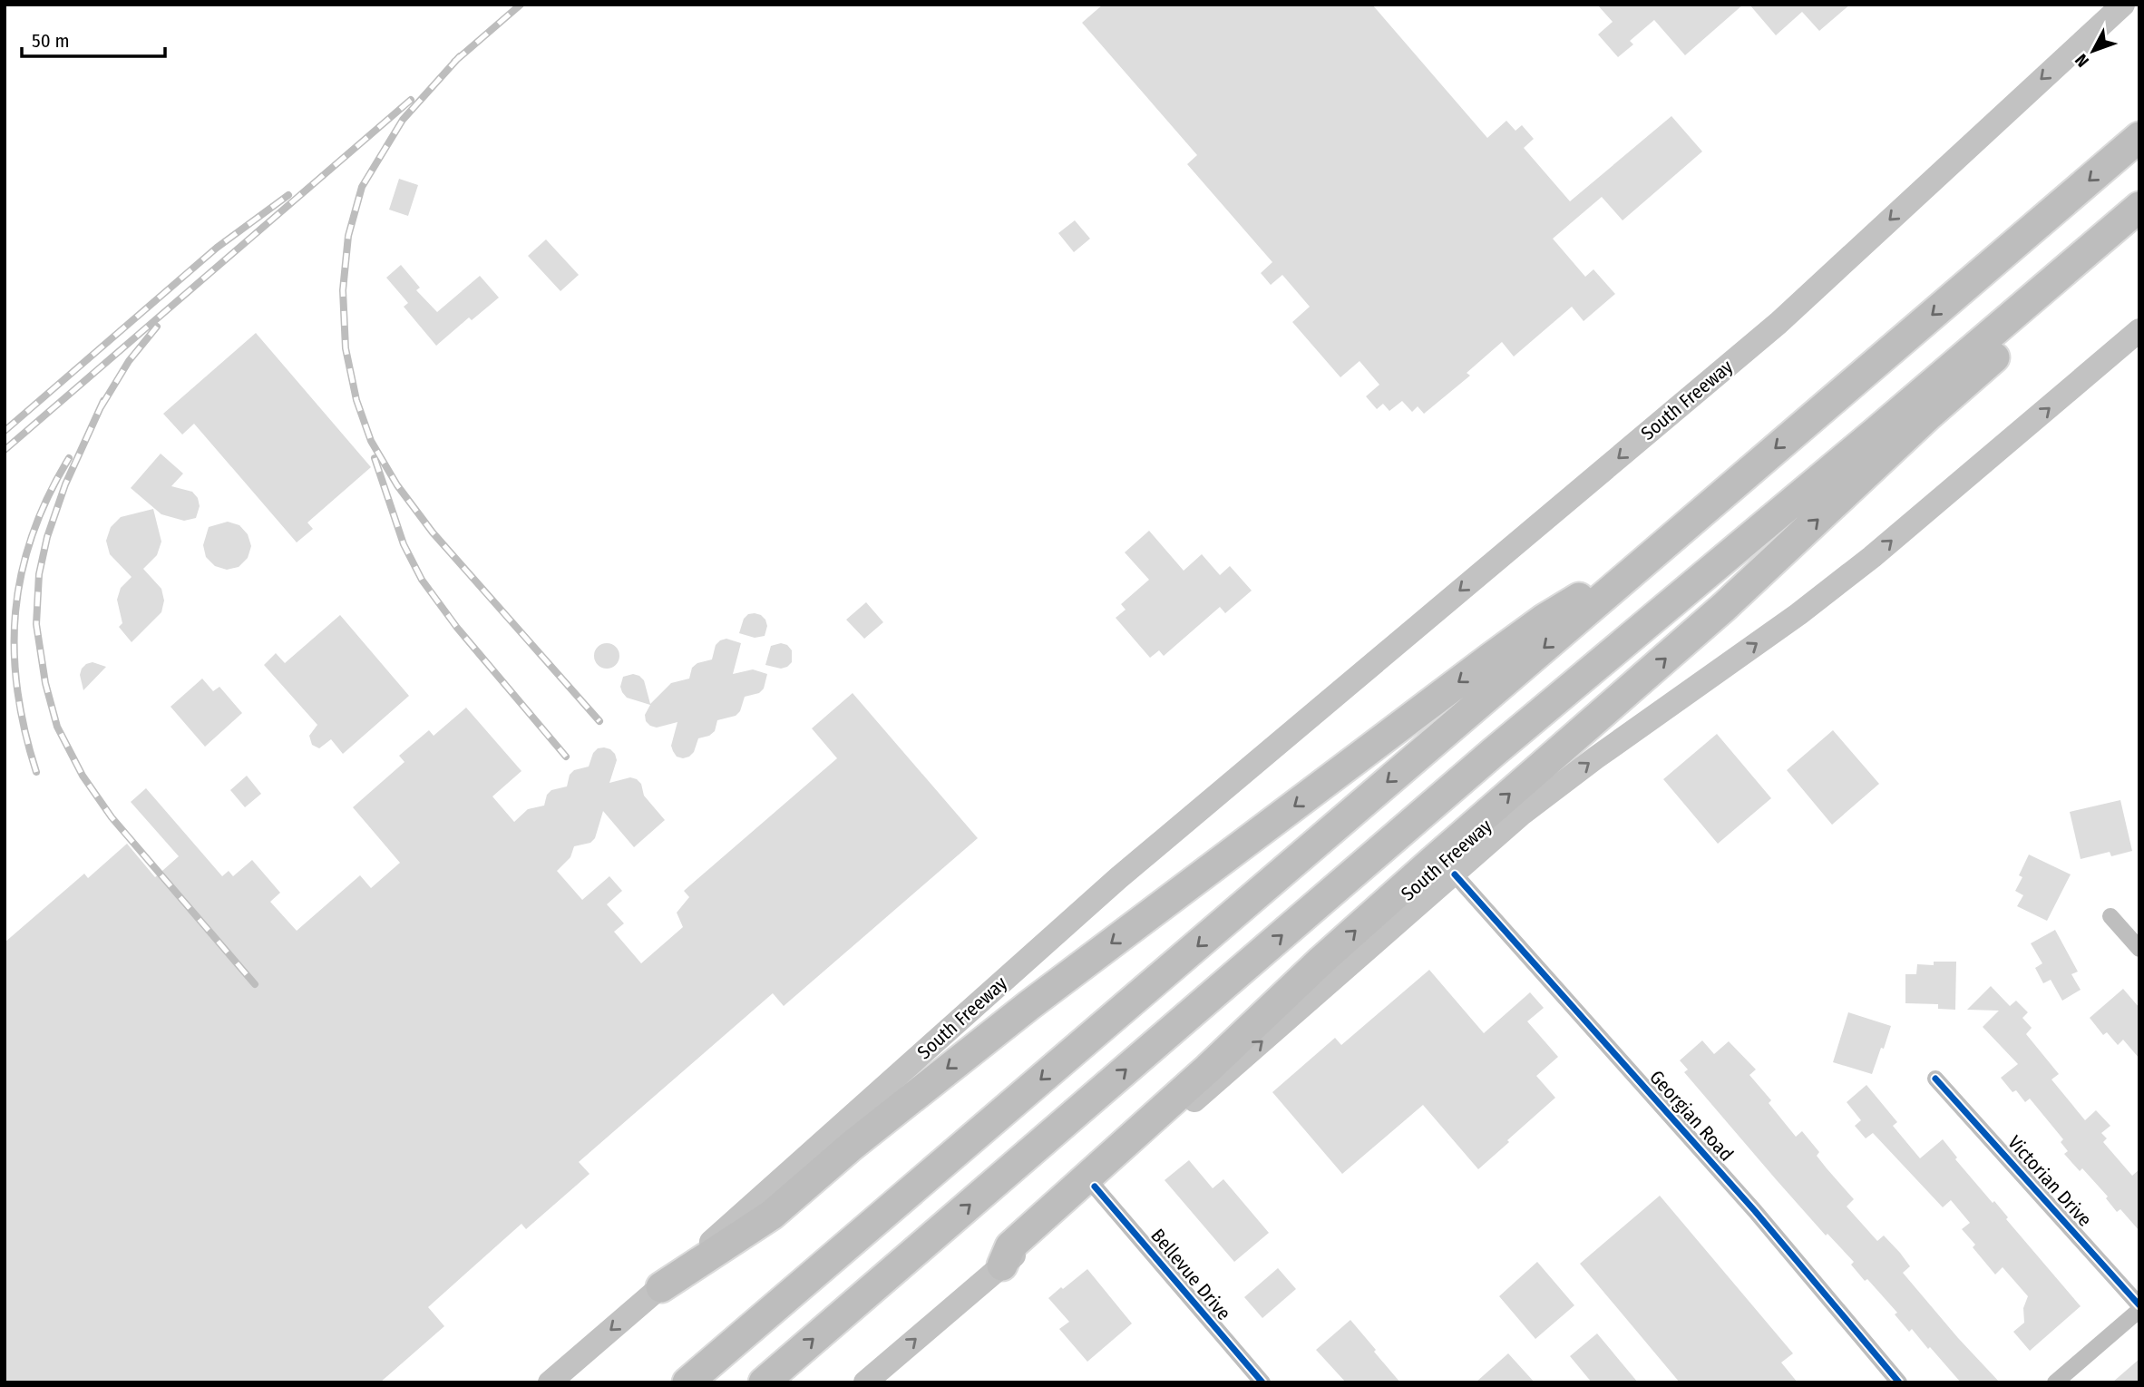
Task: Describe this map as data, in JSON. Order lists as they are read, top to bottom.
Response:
{
  "streets": {
    "main road": ["South Freeway"],
    "street": ["Georgian Road", "Victorian Drive", "Bellevue Drive"]
  },
  "crossings": [
    ["South Freeway", "Georgian Road"],
    ["South Freeway", "Bellevue Drive"]
  ],
  "scale_bar": "50 m",
  "north": "bottom left"
}
